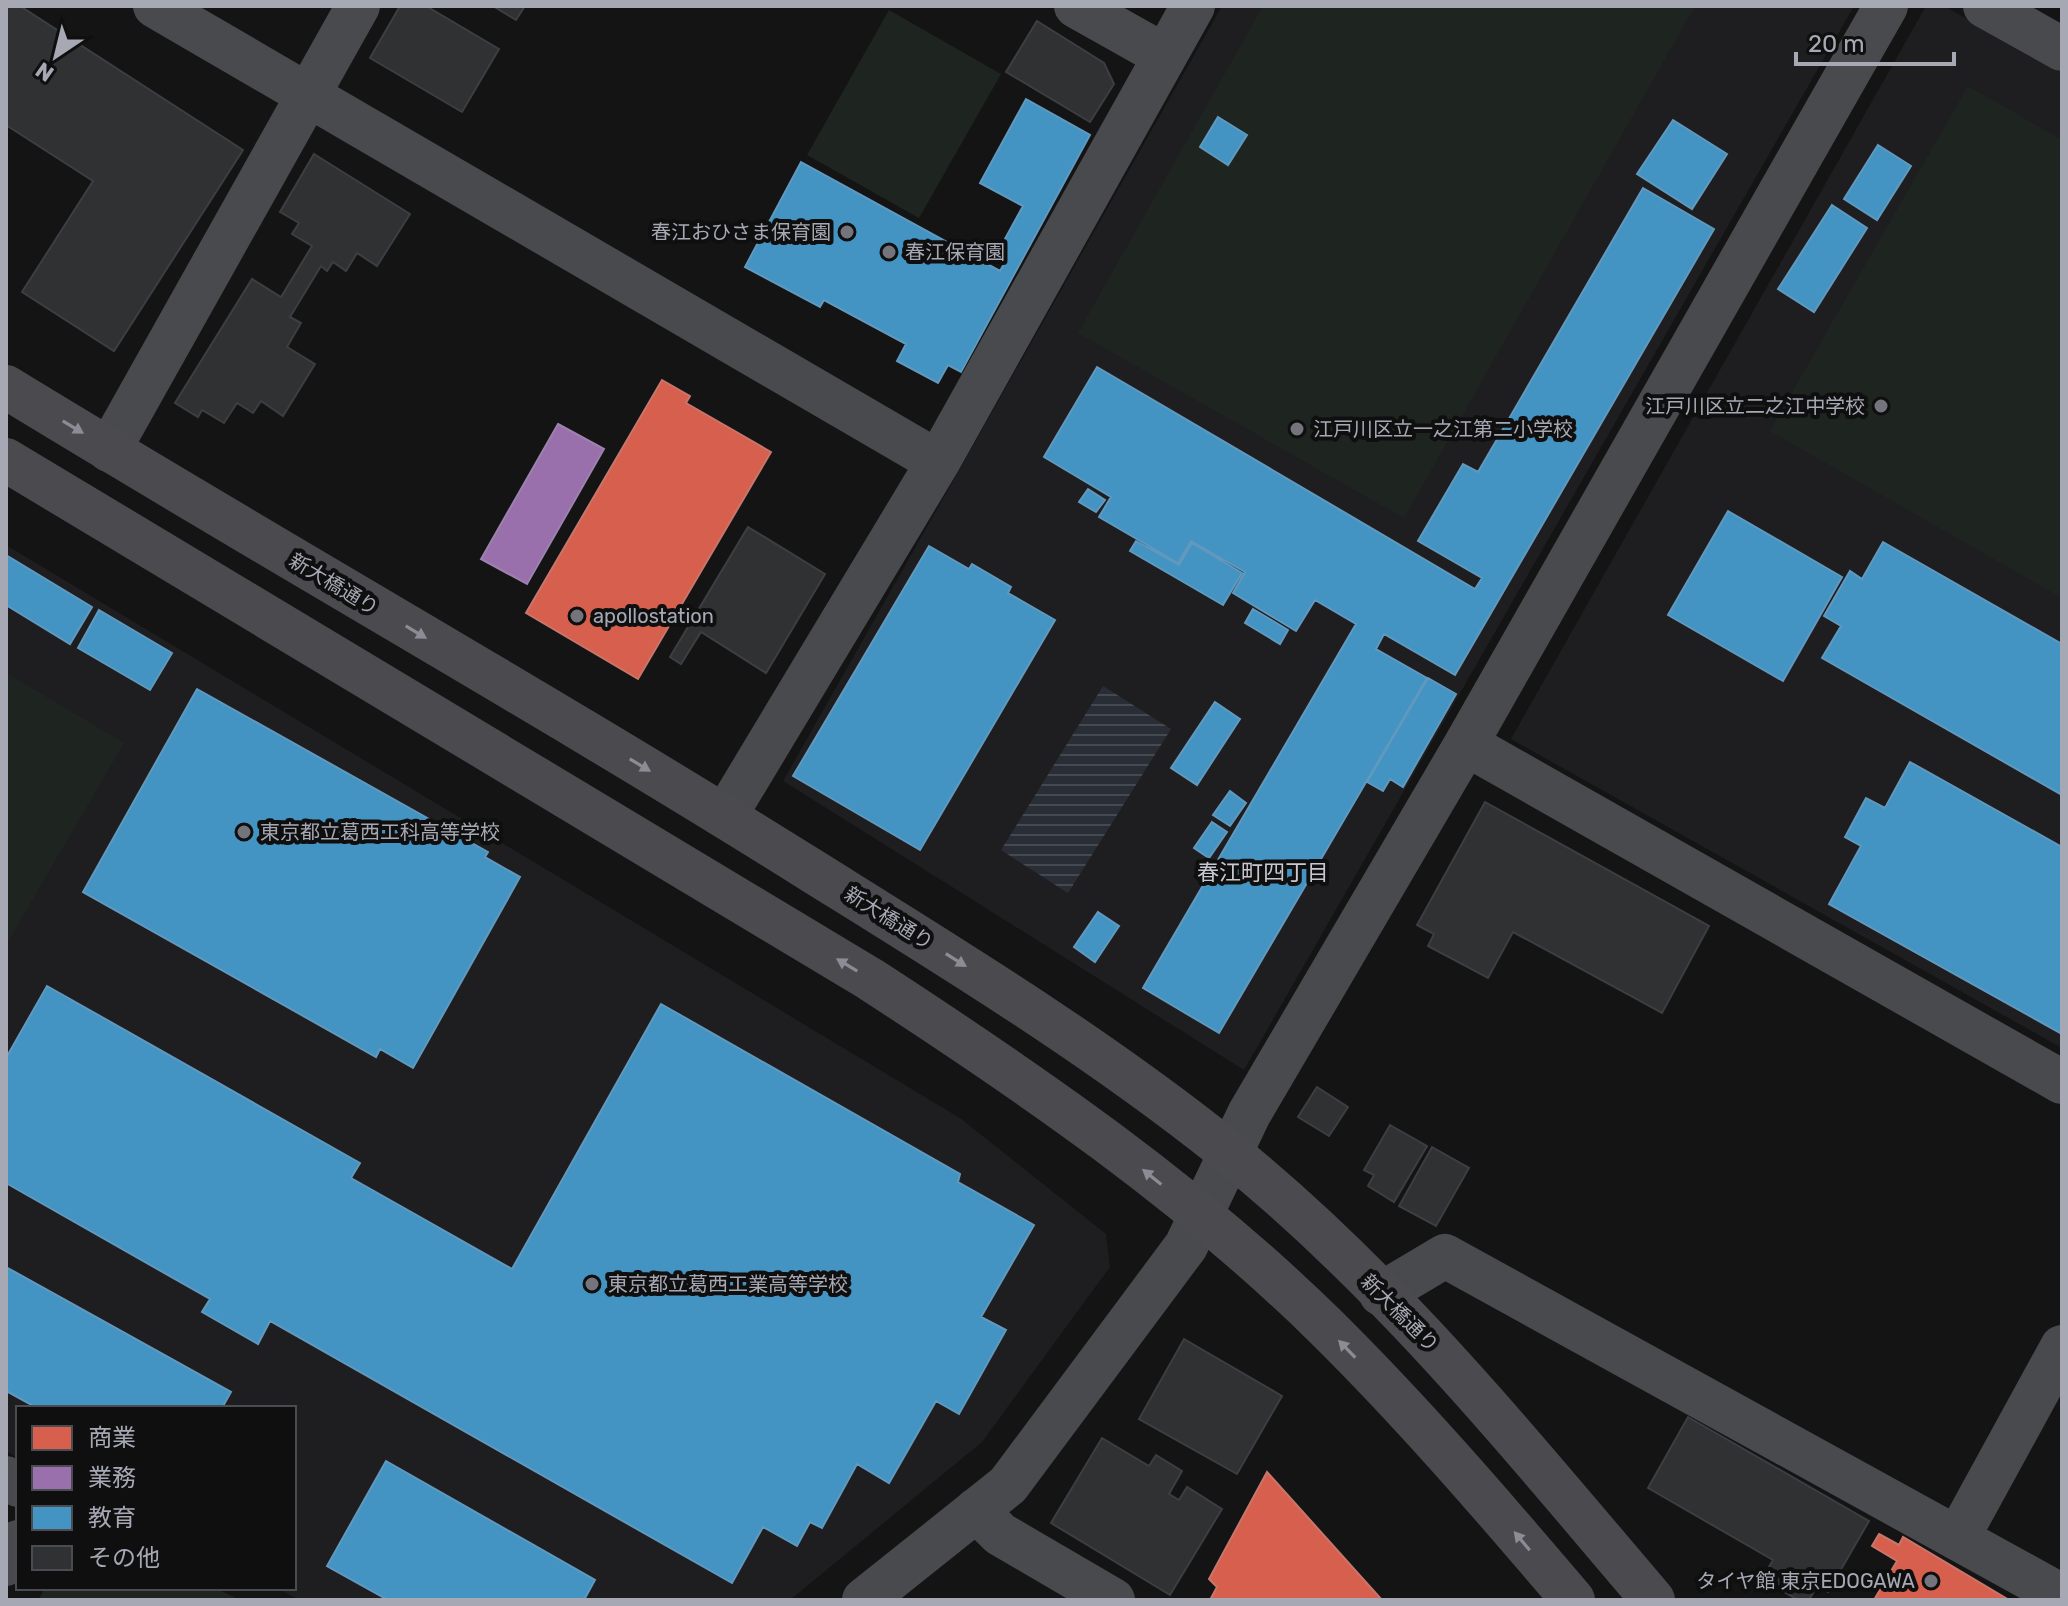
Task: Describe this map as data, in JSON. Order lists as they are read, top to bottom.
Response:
{
  "streets": {
    "main road": ["新大橋通り"]
  },
  "districts": ["春江町四丁目"],
  "places": [
    "春江おひさま保育園",
    "春江保育園",
    "江戸川区立二之江中学校",
    "江戸川区立一之江第二小学校",
    "apollostation",
    "東京都立葛西工科高等学校",
    "東京都立葛西工業高等学校",
    "タイヤ館 東京EDOGAWA"
  ],
  "legend": [
    "商業",
    "業務",
    "教育",
    "その他"
  ],
  "scale_bar": "20 m",
  "north": "bottom left"
}
